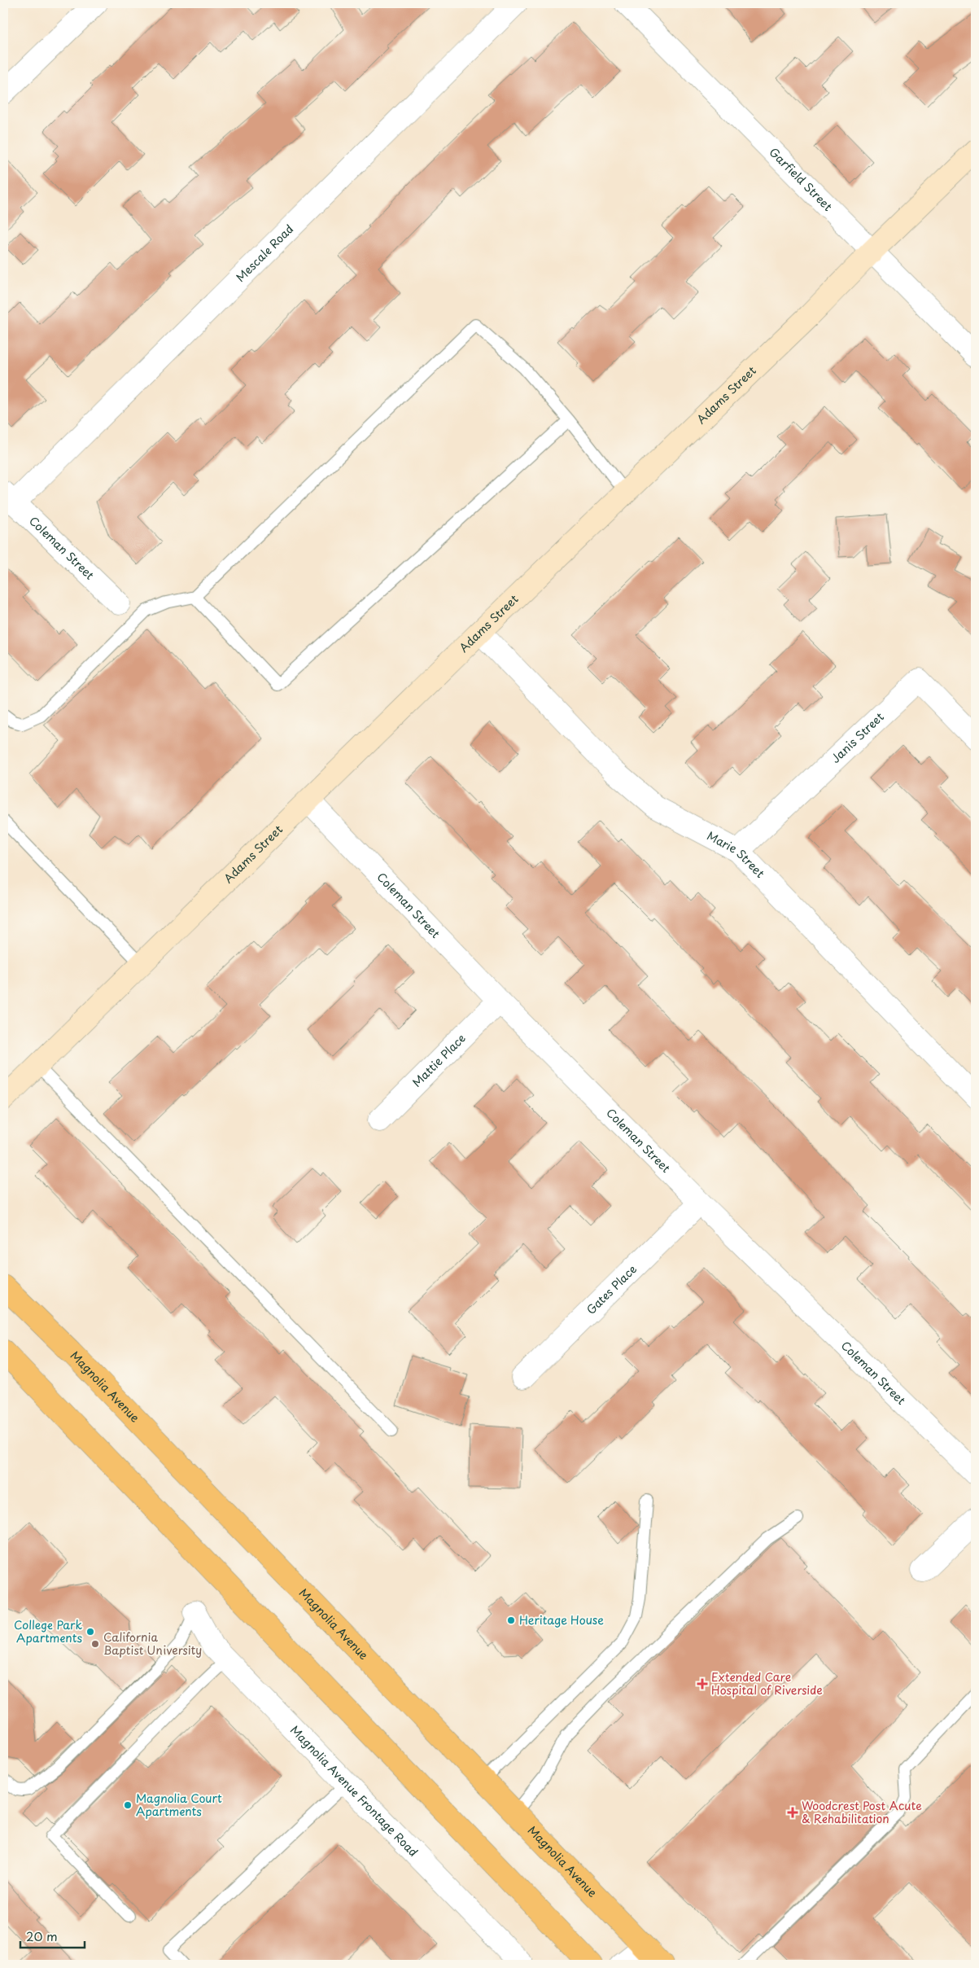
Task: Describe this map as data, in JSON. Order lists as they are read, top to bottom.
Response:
{
  "streets": {
    "main road": ["Adams Street", "Magnolia Avenue"],
    "street": [
      "Garfield Street",
      "Mescale Road",
      "Coleman Street",
      "Janis Street",
      "Marie Street",
      "Mattie Place",
      "Gates Place",
      "Magnolia Avenue Frontage Road"
    ]
  },
  "crossings": [
    ["Garfield Street", "Adams Street"],
    ["Mescale Road", "Coleman Street"],
    ["Adams Street", "Coleman Street"],
    ["Adams Street", "Marie Street"],
    ["Coleman Street", "Mattie Place"],
    ["Coleman Street", "Gates Place"],
    ["Janis Street", "Marie Street"]
  ],
  "places": {
    "other": [
      "Heritage House",
      "College Park Apartments",
      "California Baptist University",
      "Magnolia Court Apartments"
    ],
    "health": ["Extended Care Hospital of Riverside", "Woodcrest Post Acute & Rehabilitation"]
  },
  "scale_bar": "20 m"
}
